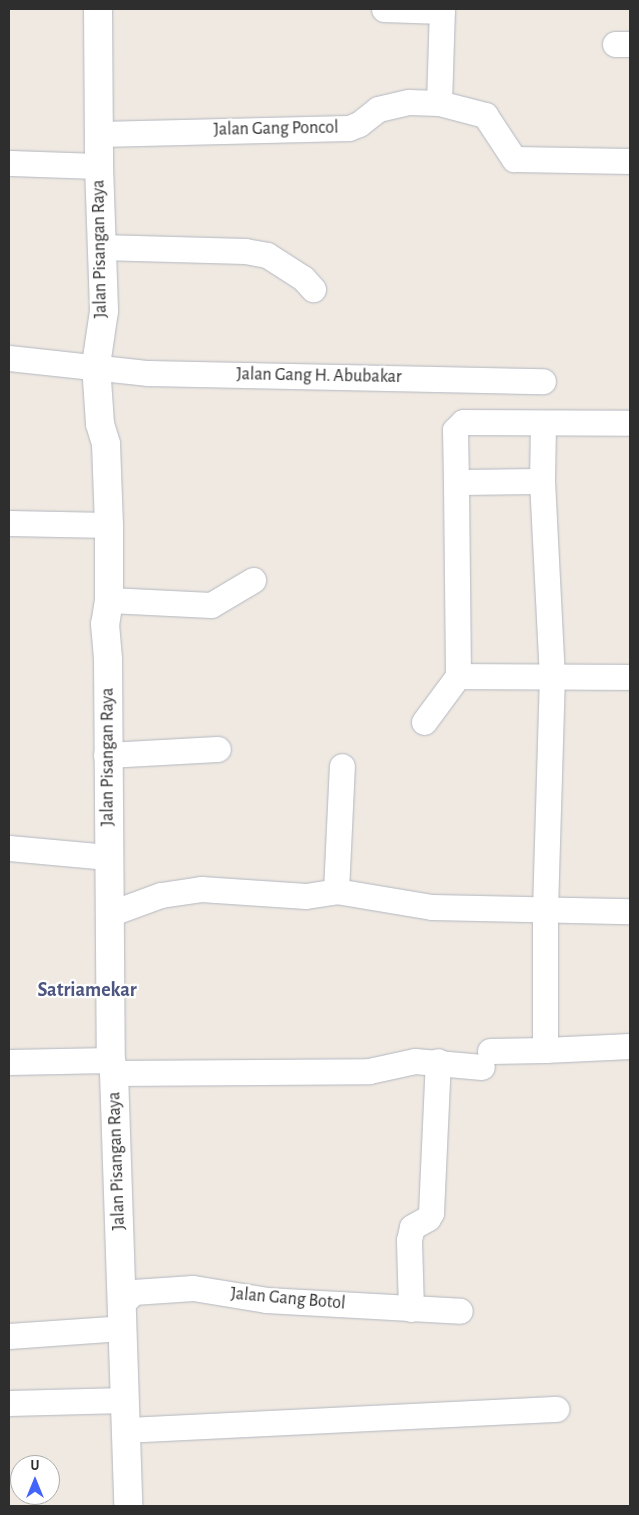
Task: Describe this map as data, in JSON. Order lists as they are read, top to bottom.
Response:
{
  "streets": {
    "street": [
      "Jalan Gang Poncol",
      "Jalan Pisangan Raya",
      "Jalan Gang H. Abubakar",
      "Jalan Gang Botol"
    ]
  },
  "crossings": [
    ["Jalan Gang Poncol", "Jalan Pisangan Raya"],
    ["Jalan Pisangan Raya", "Jalan Gang H. Abubakar"],
    ["Jalan Pisangan Raya", "Jalan Gang Botol"]
  ],
  "districts": ["Satriamekar"],
  "north": "top"
}
